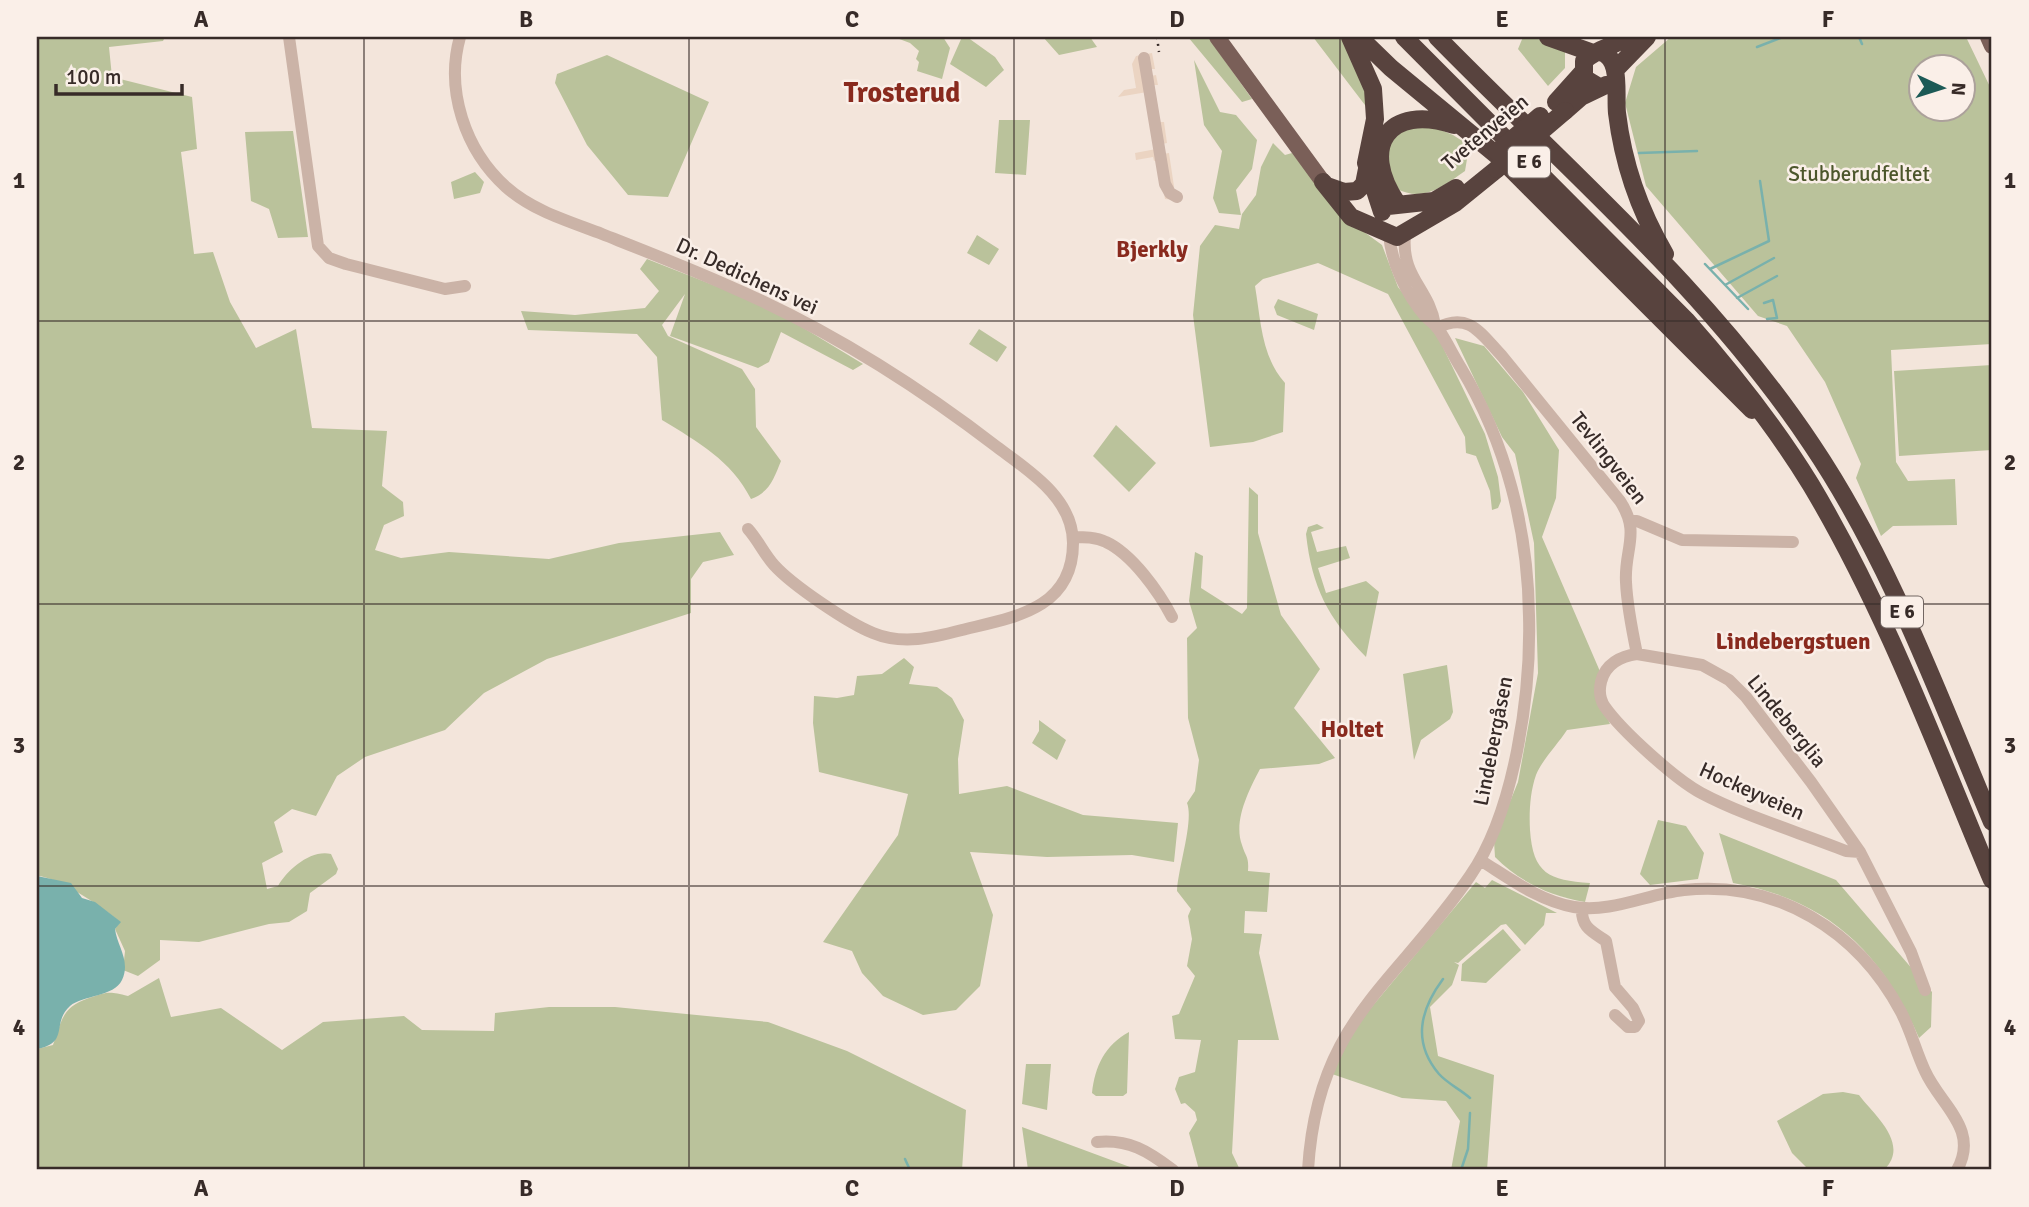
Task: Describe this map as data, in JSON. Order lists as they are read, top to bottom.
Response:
{
  "streets": {
    "highway": ["Tvetenveien", "E 6"],
    "street": [
      "Dr. Dedichens vei",
      "Tevlingveien",
      "Lindeberglia",
      "Lindebergåsen",
      "Hockeyveien"
    ]
  },
  "crossings": [
    ["Tvetenveien", "Lindebergåsen"],
    ["Tevlingveien", "Lindebergåsen"],
    ["Lindeberglia", "Hockeyveien"]
  ],
  "districts": [
    "Trosterud",
    "Bjerkly",
    "Lindebergstuen",
    "Holtet"
  ],
  "parks": ["Stubberudfeltet"],
  "scale_bar": "100 m",
  "north": "right",
  "grid": {
    "columns": [
      "A",
      "B",
      "C",
      "D",
      "E",
      "F"
    ],
    "rows": [
      "1",
      "2",
      "3",
      "4"
    ]
  }
}
